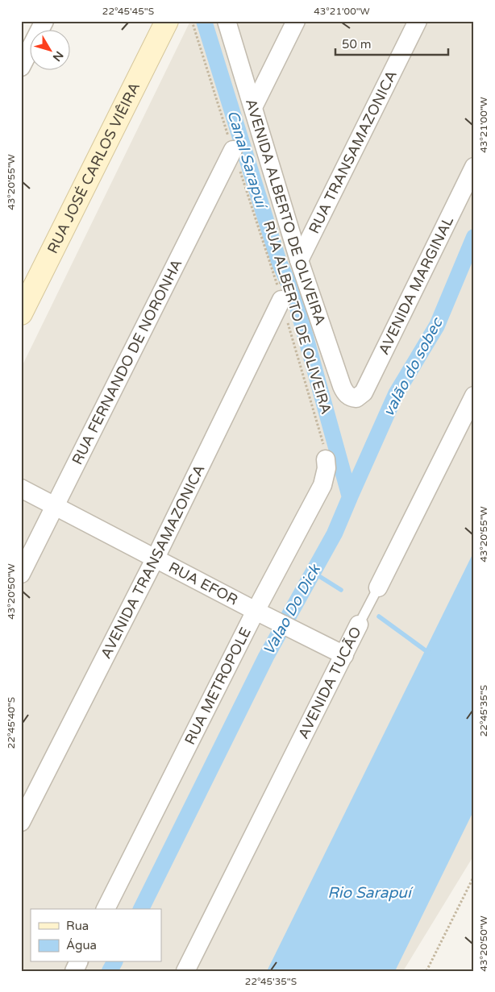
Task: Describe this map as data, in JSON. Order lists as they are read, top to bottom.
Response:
{
  "streets": {
    "main road": ["RUA JOSÉ CARLOS VIÊIRA"],
    "street": [
      "RUA TRANSAMAZONICA",
      "AVENIDA ALBERTO DE OLIVEIRA",
      "AVENIDA MARGINAL",
      "RUA FERNANDO DE NORONHA",
      "AVENIDA TRANSAMAZONICA",
      "RUA EFOR",
      "AVENIDA TUCÃO",
      "RUA METROPOLE"
    ],
    "path": ["RUA ALBERTO DE OLIVEIRA"]
  },
  "crossings": [
    ["RUA TRANSAMAZONICA", "AVENIDA ALBERTO DE OLIVEIRA"],
    ["AVENIDA ALBERTO DE OLIVEIRA", "AVENIDA MARGINAL"],
    ["RUA ALBERTO DE OLIVEIRA", "RUA FERNANDO DE NORONHA"],
    ["RUA ALBERTO DE OLIVEIRA", "AVENIDA TRANSAMAZONICA"],
    ["RUA ALBERTO DE OLIVEIRA", "RUA METROPOLE"],
    ["RUA FERNANDO DE NORONHA", "RUA EFOR"],
    ["AVENIDA TRANSAMAZONICA", "RUA EFOR"],
    ["RUA EFOR", "AVENIDA TUCÃO"],
    ["RUA EFOR", "RUA METROPOLE"]
  ],
  "water": [
    "Canal Sarapuí",
    "valão do sobec",
    "Valao Do Dick",
    "Rio Sarapuí"
  ],
  "legend": ["Rua", "Água"],
  "scale_bar": "50 m",
  "north": "bottom right",
  "coordinates": [
    "22°45'45\"S",
    "43°21'00\"W",
    "43°20'55\"W",
    "43°20'50\"W",
    "22°45'35\"S",
    "22°45'40\"S"
  ]
}
